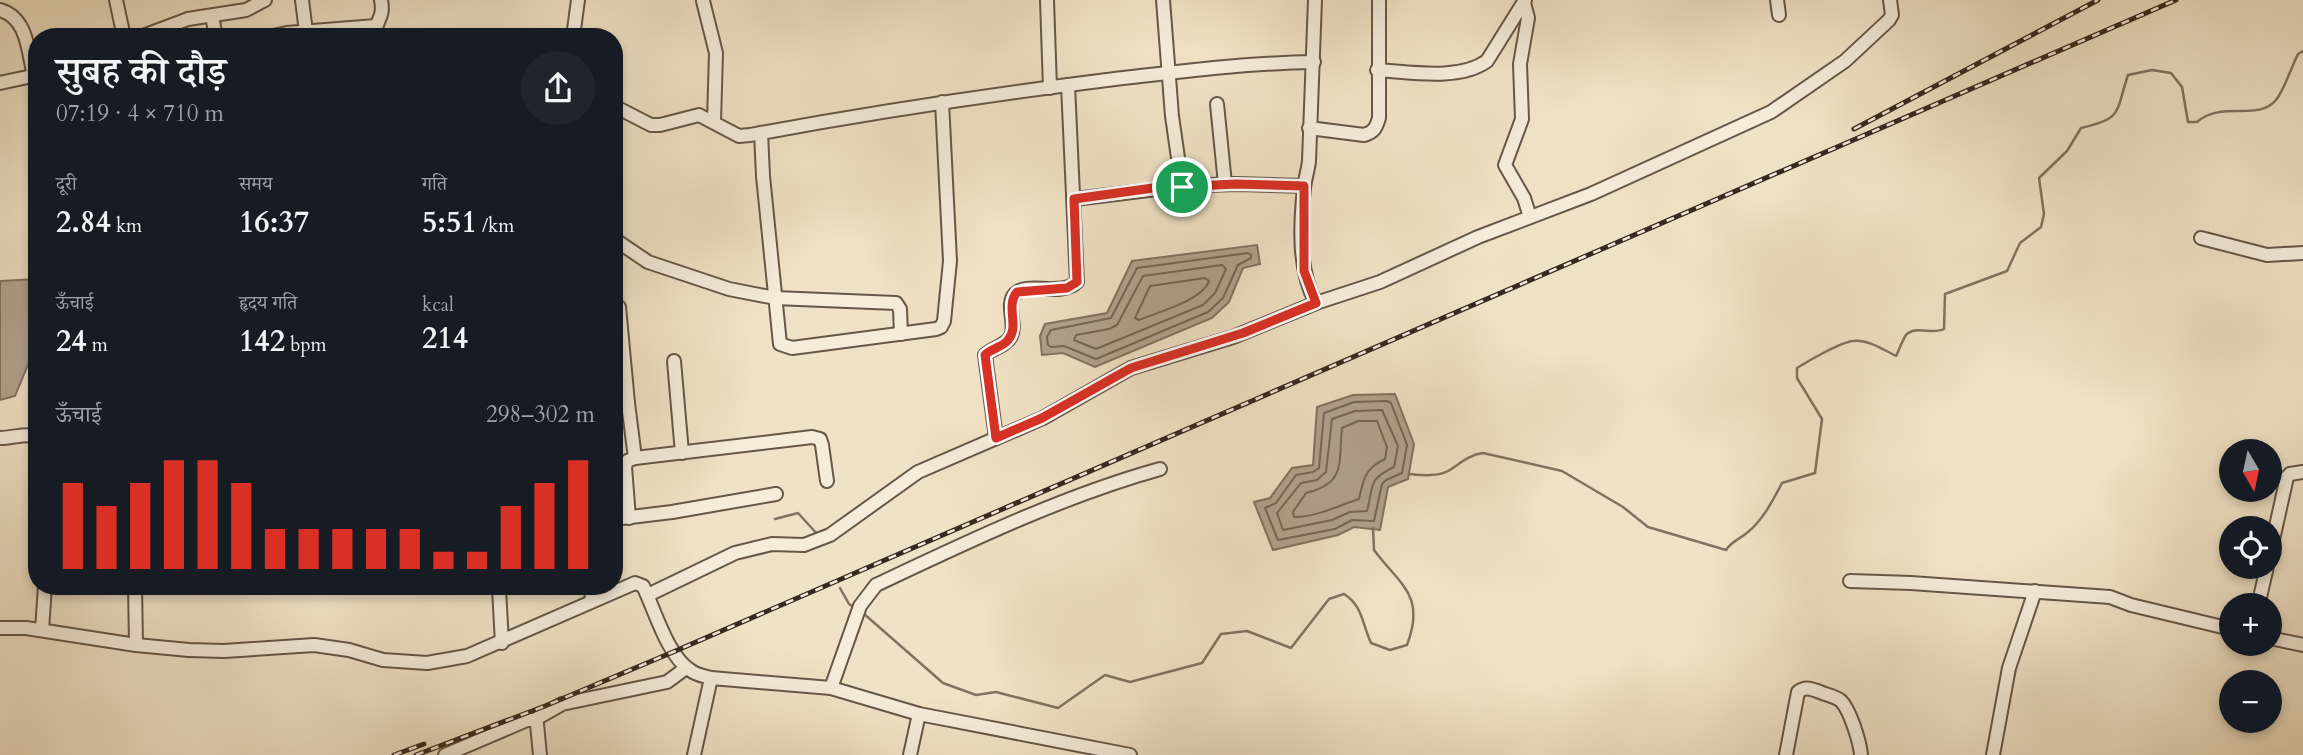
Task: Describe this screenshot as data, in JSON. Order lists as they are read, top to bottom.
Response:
{
  "north": "bottom",
  "page": {
    "heading": ["सुबह की दौड़", "07:19 · 4 × 710 m"],
    "stats": [
      ["दूरी", "2.84 km"],
      ["समय", "16:37"],
      ["गति", "5:51 /km"],
      ["ऊँचाई", "24 m"],
      ["हृदय गति", "142 bpm"],
      ["kcal", "214"]
    ],
    "chart": ["ऊँचाई", "298–302 m"],
    "map_buttons": ["+", "−"]
  }
}
